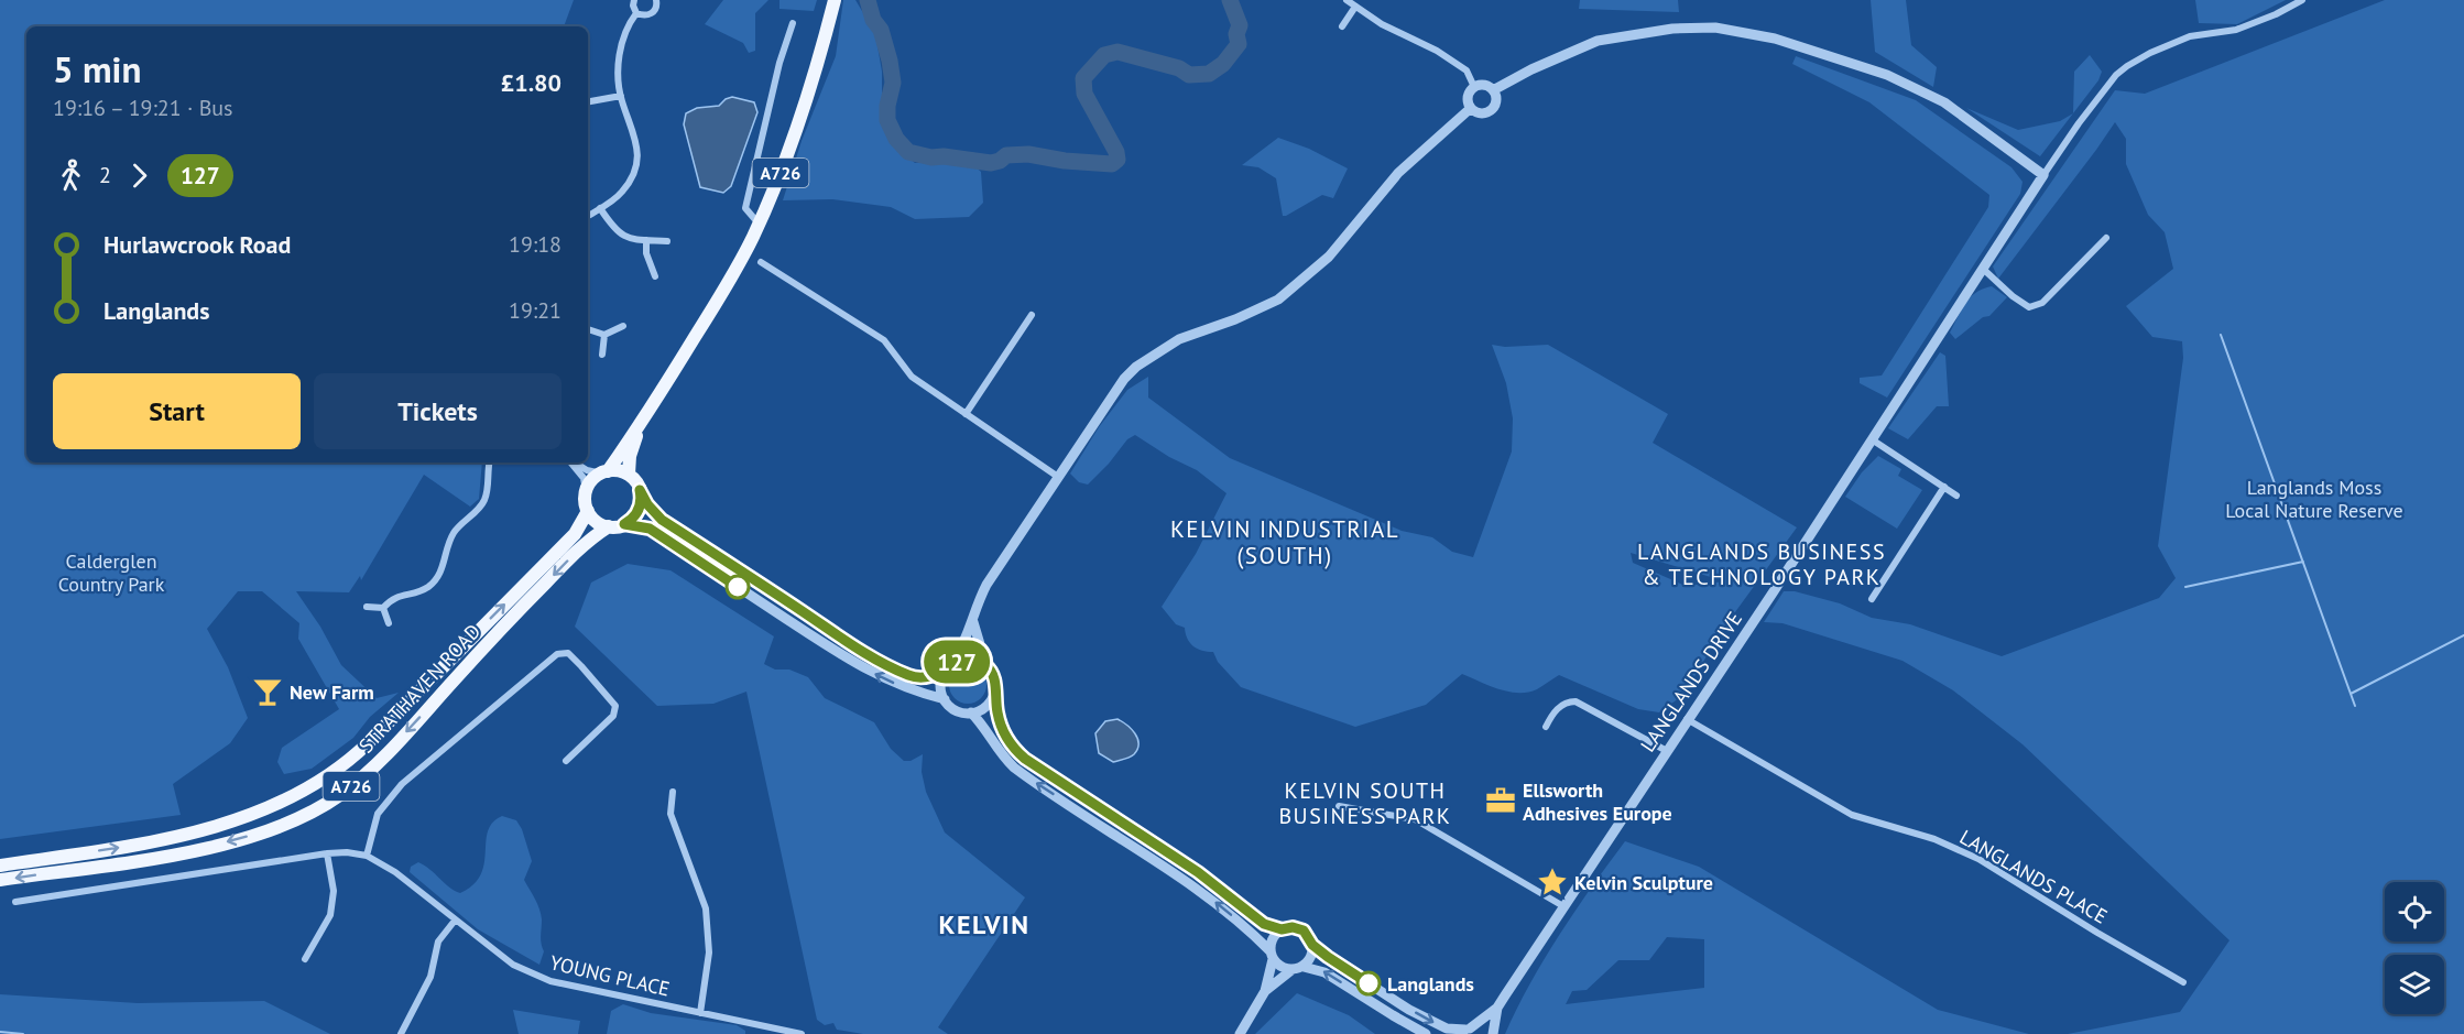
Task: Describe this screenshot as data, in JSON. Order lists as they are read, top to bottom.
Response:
{
  "streets": {
    "main road": ["A726", "STRATHAVEN ROAD"],
    "street": ["LANGLANDS DRIVE", "LANGLANDS PLACE", "YOUNG PLACE"]
  },
  "crossings": [
    ["A726", "STRATHAVEN ROAD"],
    ["LANGLANDS DRIVE", "LANGLANDS PLACE"]
  ],
  "districts": [
    "KELVIN INDUSTRIAL (SOUTH)",
    "LANGLANDS BUSINESS & TECHNOLOGY PARK",
    "KELVIN SOUTH BUSINESS PARK",
    "KELVIN"
  ],
  "parks": ["Langlands Moss Local Nature Reserve", "Calderglen Country Park"],
  "places": {
    "bar": ["New Farm"],
    "office": ["Ellsworth Adhesives Europe"],
    "place": ["Kelvin Sculpture"],
    "other": ["Langlands"]
  },
  "lines": ["bus line 127"],
  "page": {
    "on_map": "127",
    "heading": ["5 min", "19:16 – 19:21 · Bus", "£1.80"],
    "legs": ["2", "127"],
    "list": [
      {
        "name": "Hurlawcrook Road",
        "value": "19:18"
      },
      {
        "name": "Langlands",
        "value": "19:21"
      }
    ],
    "buttons": ["Start", "Tickets"]
  }
}
